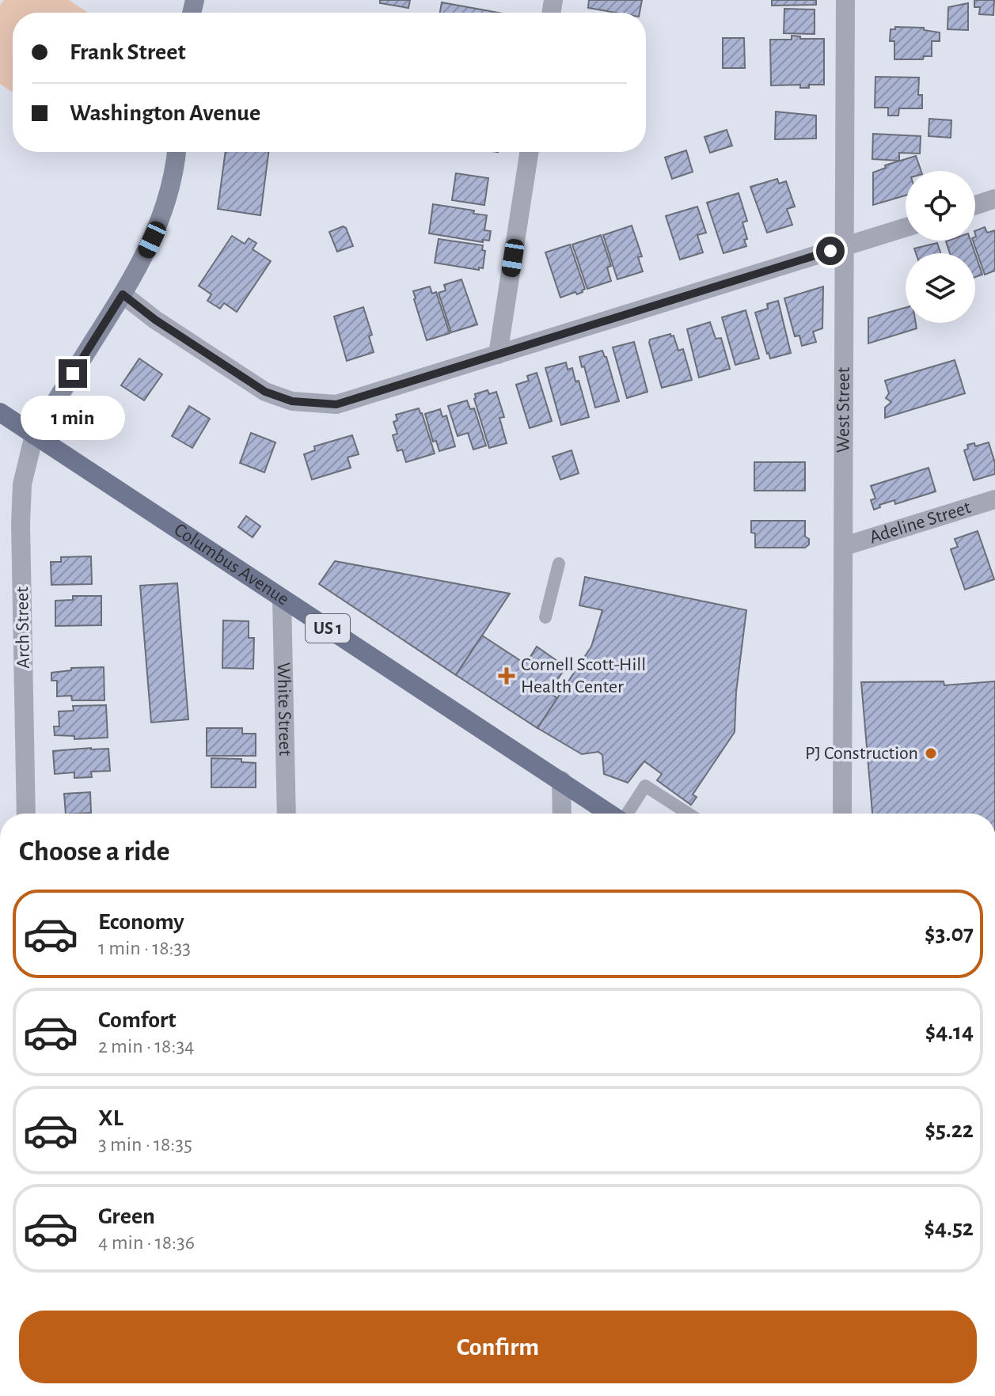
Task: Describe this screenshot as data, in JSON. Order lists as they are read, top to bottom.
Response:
{
  "streets": {
    "main road": ["Columbus Avenue", "US 1"],
    "street": [
      "West Street",
      "Adeline Street",
      "Arch Street",
      "White Street"
    ]
  },
  "crossings": [
    ["West Street", "Adeline Street"],
    ["Columbus Avenue", "Arch Street"],
    ["Columbus Avenue", "White Street"]
  ],
  "places": {
    "health": ["Cornell Scott-Hill Health Center"],
    "other": ["PJ Construction"]
  },
  "page": {
    "banner": ["Frank Street", "Washington Avenue"],
    "bubble": "1 min",
    "heading": "Choose a ride",
    "list": [
      {
        "name": "Economy",
        "note": "1 min · 18:33",
        "value": "$3.07"
      },
      {
        "name": "Comfort",
        "note": "2 min · 18:34",
        "value": "$4.14"
      },
      {
        "name": "XL",
        "note": "3 min · 18:35",
        "value": "$5.22"
      },
      {
        "name": "Green",
        "note": "4 min · 18:36",
        "value": "$4.52"
      }
    ],
    "buttons": "Confirm"
  }
}
